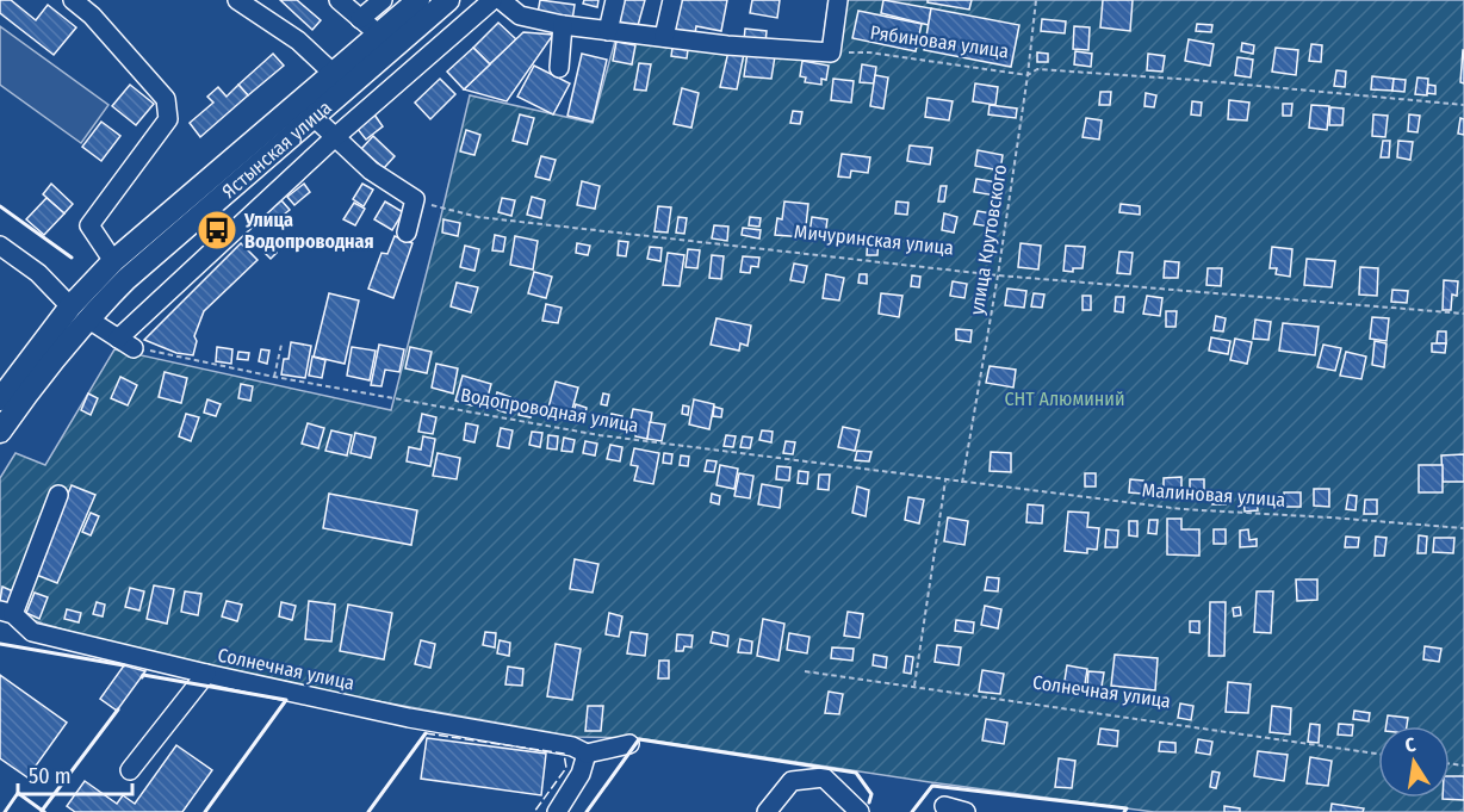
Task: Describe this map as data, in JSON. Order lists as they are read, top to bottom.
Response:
{
  "streets": {
    "main road": ["Ястынская улица"],
    "street": ["Солнечная улица"],
    "path": [
      "Рябиновая улица",
      "Мичуринская улица",
      "улица Крутовского",
      "Водопроводная улица",
      "Малиновая улица"
    ]
  },
  "crossings": [
    ["Рябиновая улица", "улица Крутовского"],
    ["Мичуринская улица", "улица Крутовского"],
    ["улица Крутовского", "Водопроводная улица"],
    ["улица Крутовского", "Малиновая улица"],
    ["Водопроводная улица", "Малиновая улица"]
  ],
  "parks": ["СНТ Алюминий"],
  "places": {
    "bus stop": ["Улица Водопроводная"]
  },
  "scale_bar": "50 m",
  "north": "top"
}
